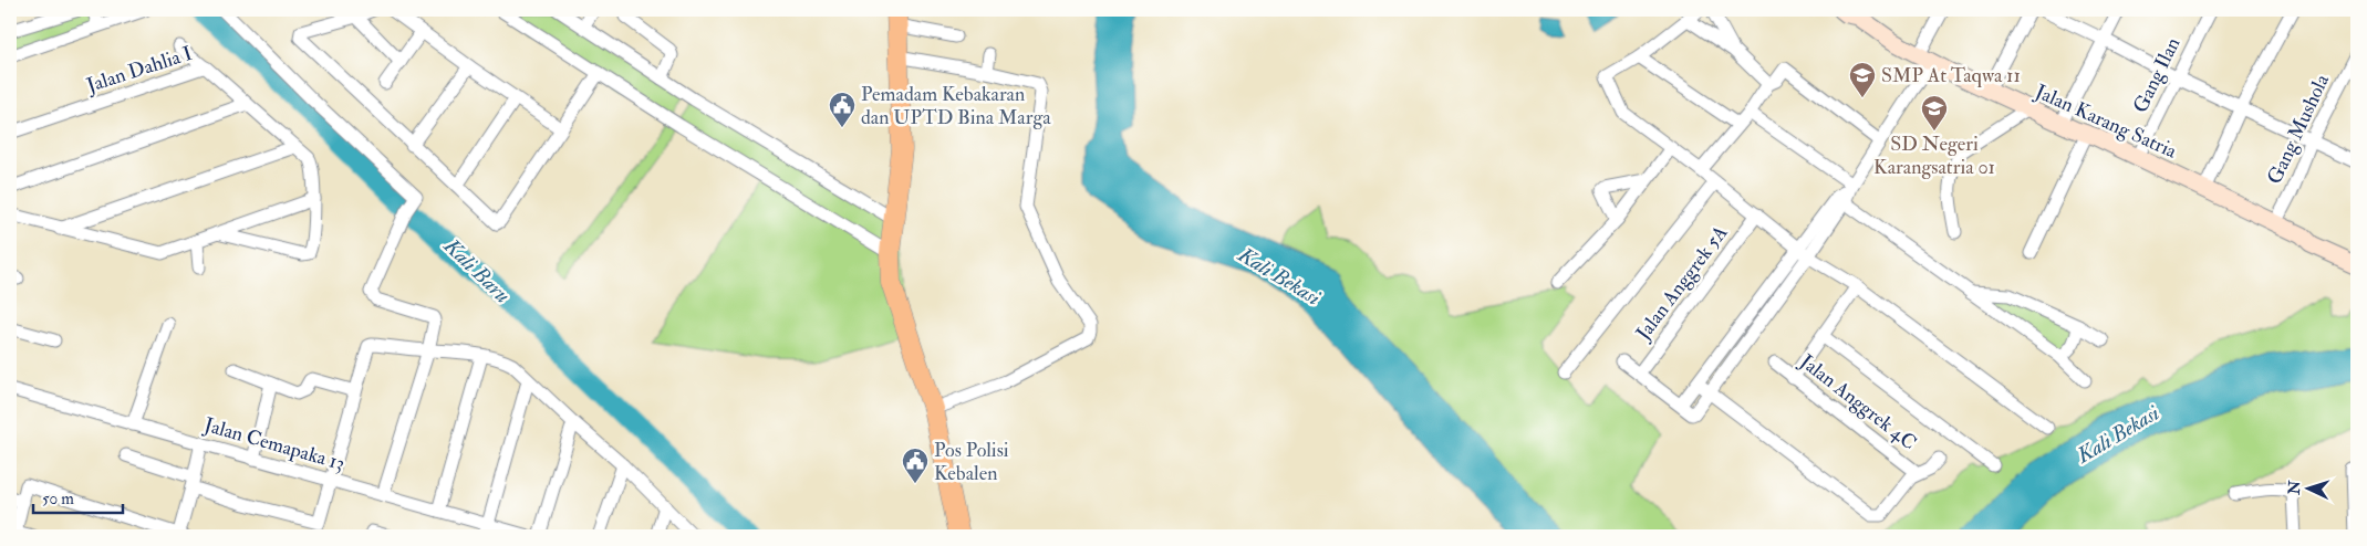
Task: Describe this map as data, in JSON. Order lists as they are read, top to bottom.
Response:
{
  "streets": {
    "street": [
      "Jalan Dahlia I",
      "Gang Ilan",
      "Jalan Karang Satria",
      "Gang Mushola",
      "Jalan Anggrek 5A",
      "Jalan Anggrek 4C",
      "Jalan Cemapaka 13"
    ]
  },
  "crossings": [
    ["Gang Ilan", "Jalan Karang Satria"],
    ["Jalan Karang Satria", "Gang Mushola"]
  ],
  "water": ["Kali Baru", "Kali Bekasi"],
  "places": {
    "school or university": ["SMP At Taqwa 11", "SD Negeri Karangsatria 01"],
    "public building": ["Pemadam Kebakaran dan UPTD Bina Marga", "Pos Polisi Kebalen"]
  },
  "scale_bar": "50 m",
  "north": "left"
}
